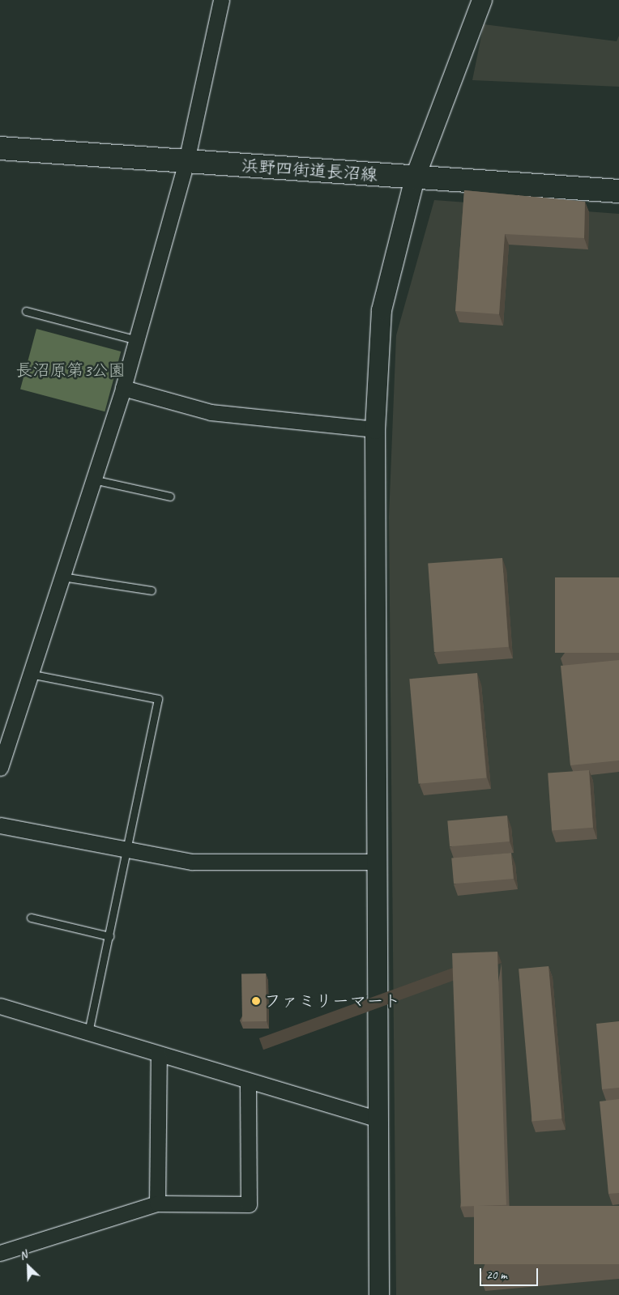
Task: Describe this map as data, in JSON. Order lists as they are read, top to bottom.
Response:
{
  "streets": {
    "main road": ["浜野四街道長沼線"]
  },
  "parks": ["長沼原第3公園"],
  "places": ["ファミリーマート"],
  "scale_bar": "20 m",
  "north": "top left"
}
